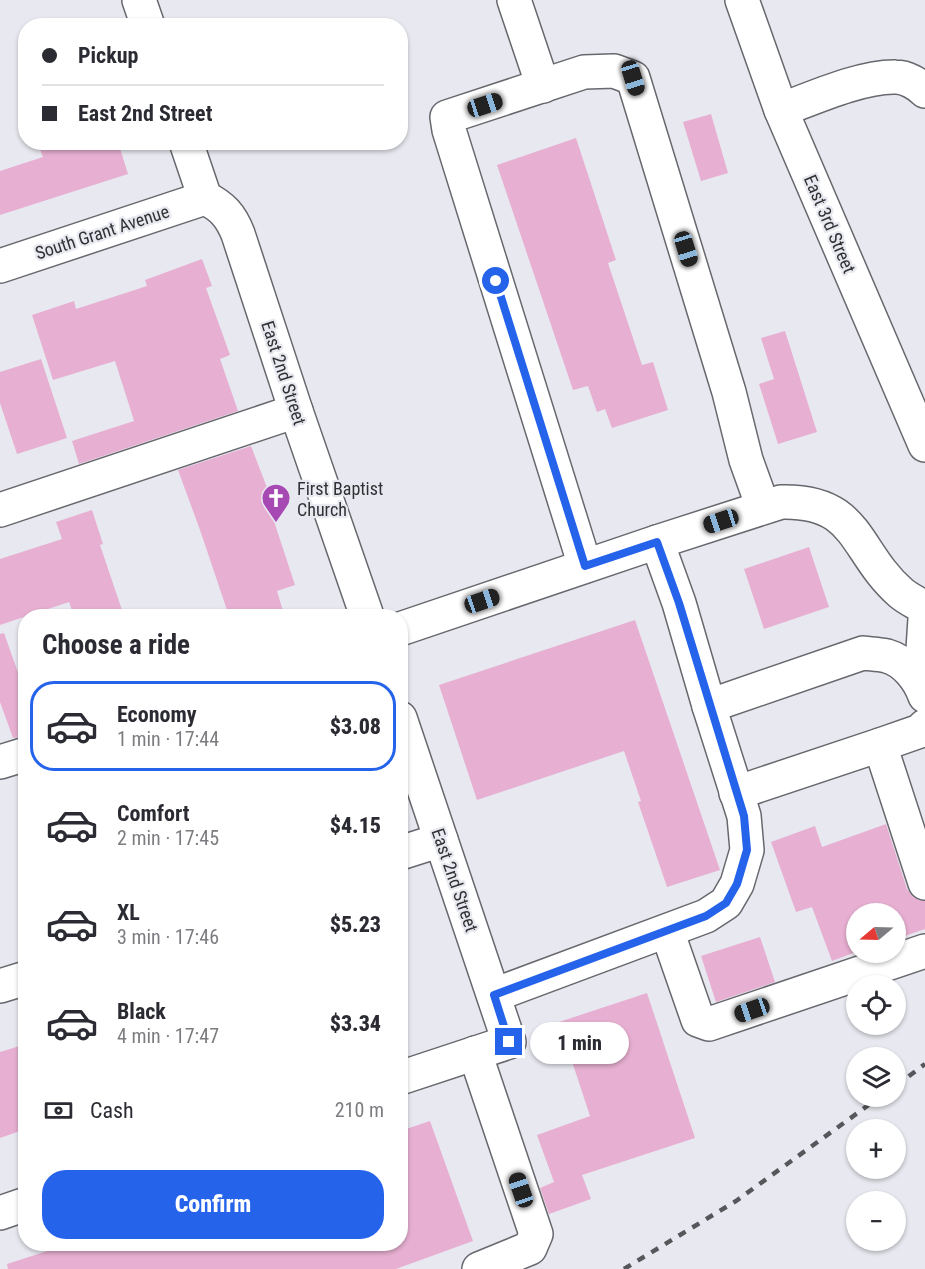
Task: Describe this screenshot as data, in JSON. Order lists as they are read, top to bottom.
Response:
{
  "streets": {
    "street": ["East 3rd Street", "South Grant Avenue", "East 2nd Street"]
  },
  "crossings": [
    ["South Grant Avenue", "East 2nd Street"]
  ],
  "places": {
    "church": ["First Baptist Church"]
  },
  "north": "left",
  "page": {
    "banner": ["Pickup", "East 2nd Street"],
    "heading": "Choose a ride",
    "list": [
      {
        "name": "Economy",
        "note": "1 min · 17:44",
        "value": "$3.08"
      },
      {
        "name": "Comfort",
        "note": "2 min · 17:45",
        "value": "$4.15"
      },
      {
        "name": "XL",
        "note": "3 min · 17:46",
        "value": "$5.23"
      },
      {
        "name": "Black",
        "note": "4 min · 17:47",
        "value": "$3.34"
      }
    ],
    "map_buttons": ["+", "−"],
    "bubble": "1 min",
    "pay": ["Cash", "210 m"],
    "buttons": "Confirm"
  }
}
